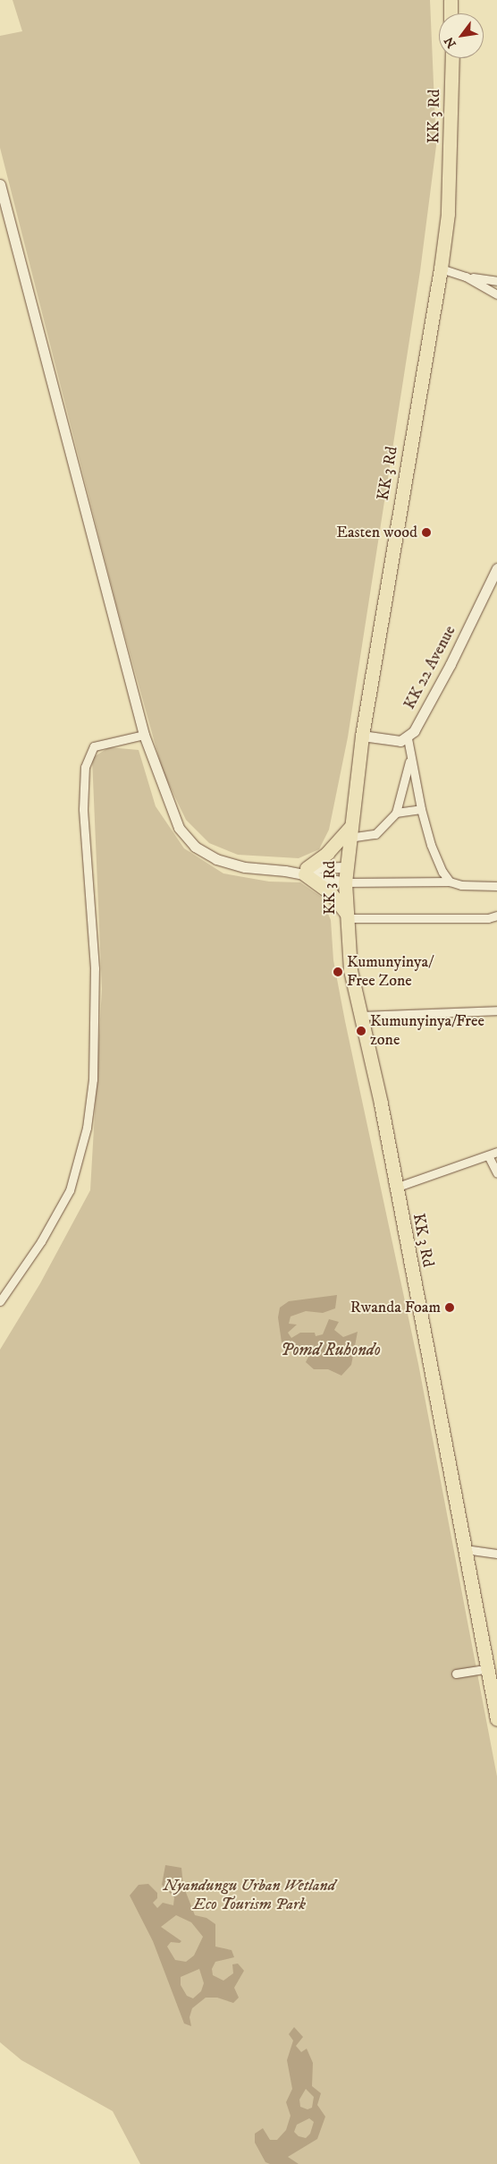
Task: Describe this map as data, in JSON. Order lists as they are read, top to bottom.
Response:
{
  "streets": {
    "highway": ["KK 3 Rd"],
    "main road": ["KK 22 Avenue"]
  },
  "water": ["Pomd Ruhondo"],
  "parks": ["Nyandungu Urban Wetland Eco Tourism Park"],
  "places": [
    "Easten wood",
    "Kumunyinya/ Free Zone",
    "Kumunyinya/Free zone",
    "Rwanda Foam"
  ],
  "north": "bottom left"
}
